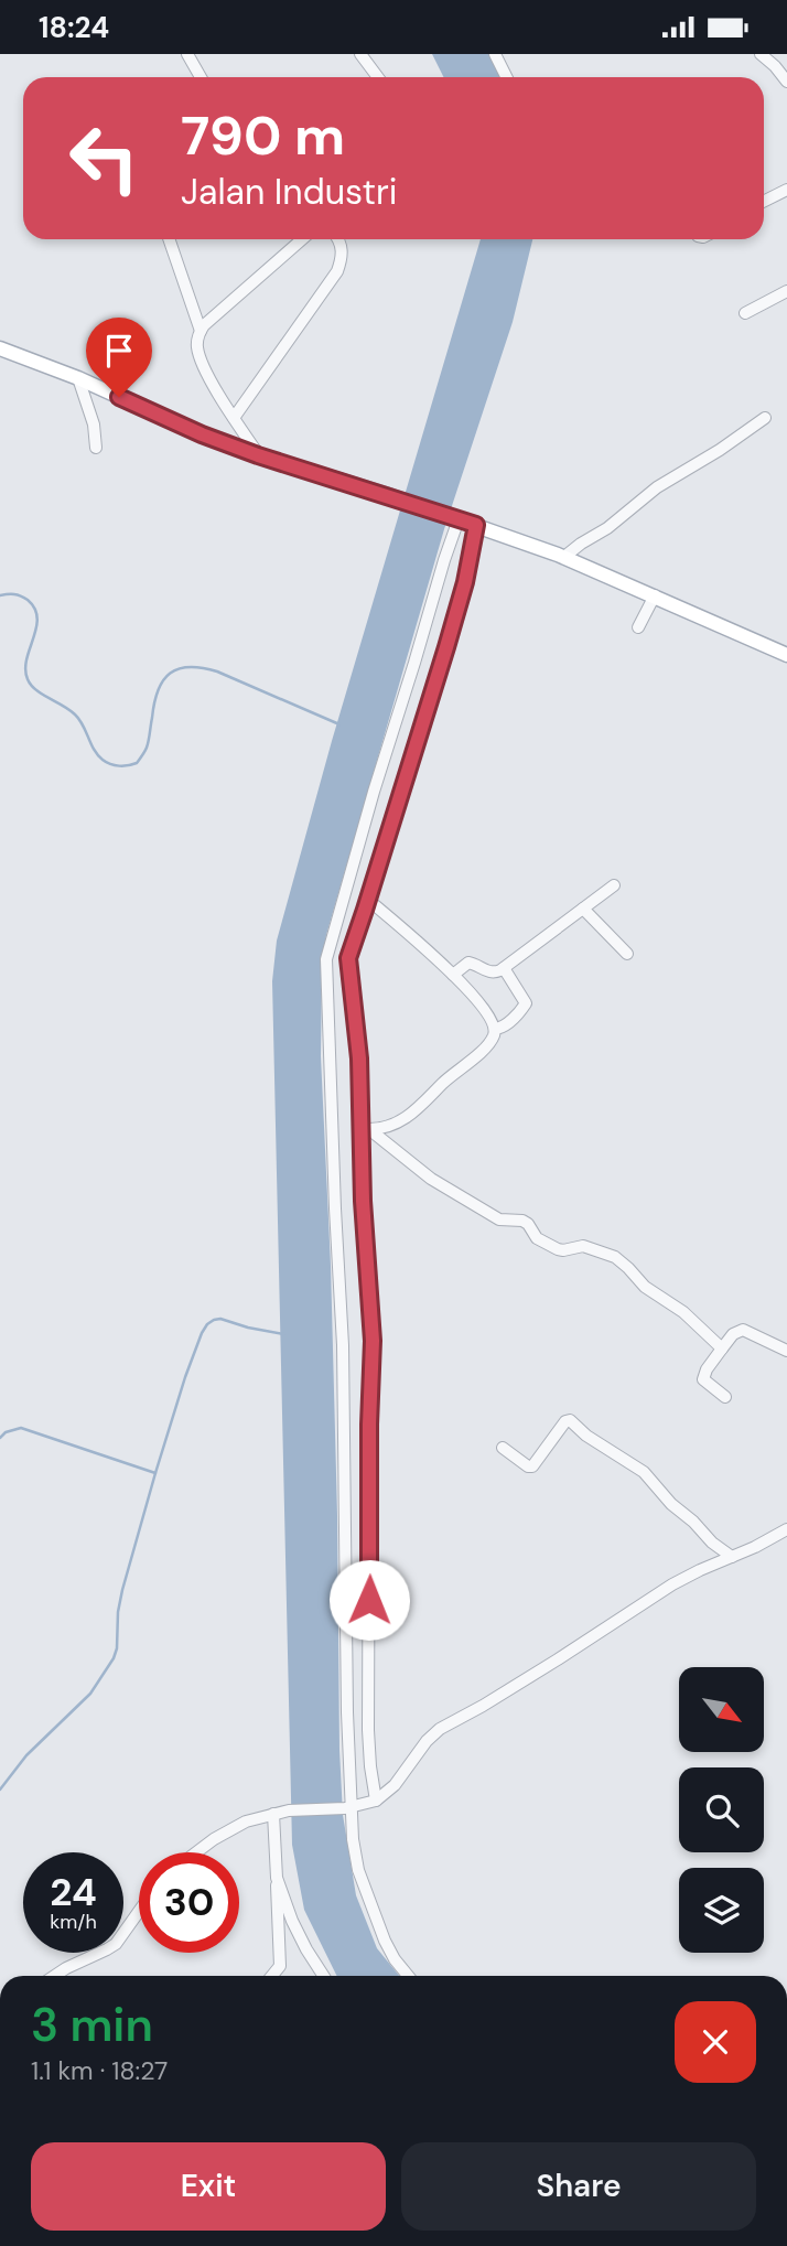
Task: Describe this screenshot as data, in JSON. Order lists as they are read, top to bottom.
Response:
{
  "north": "bottom right",
  "page": {
    "status": "18:24",
    "turn": ["790 m", "Jalan Industri"],
    "speed": "24 km/h",
    "limit": "30",
    "heading": ["3 min", "1.1 km · 18:27"],
    "buttons": ["Exit", "Share"]
  }
}
